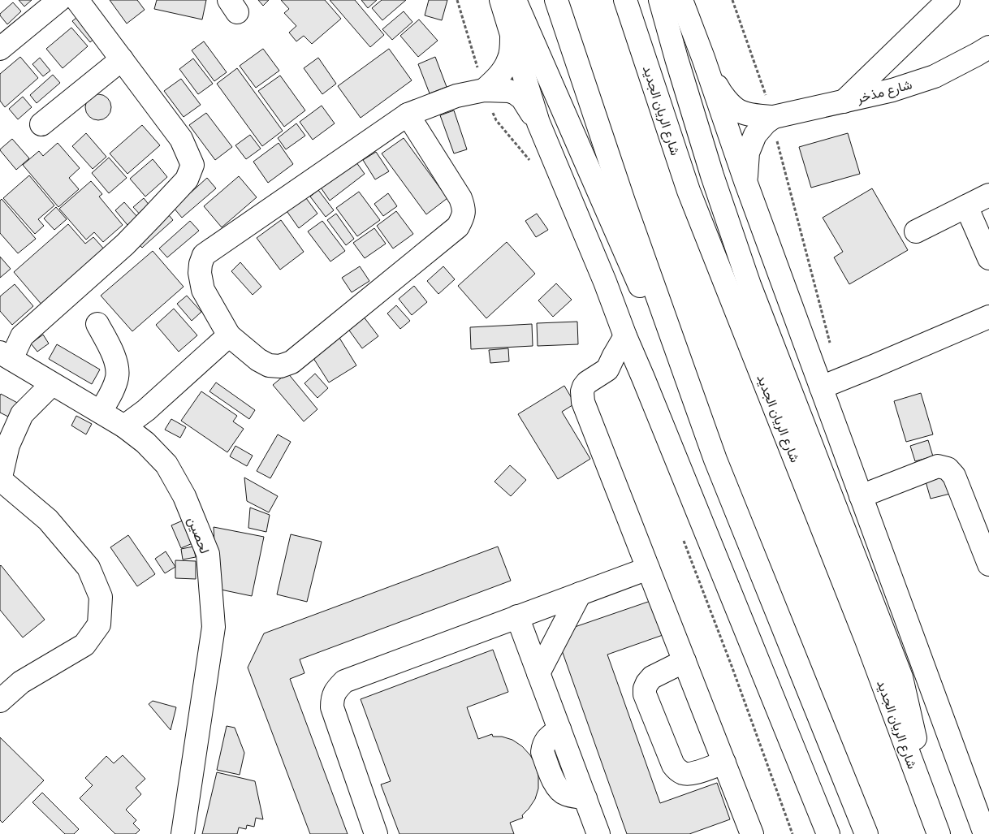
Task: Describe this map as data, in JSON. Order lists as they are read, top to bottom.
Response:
{
  "streets": {
    "main road": ["شارع مذخر", "شارع الريان الجديد", "لحصين"]
  }
}
